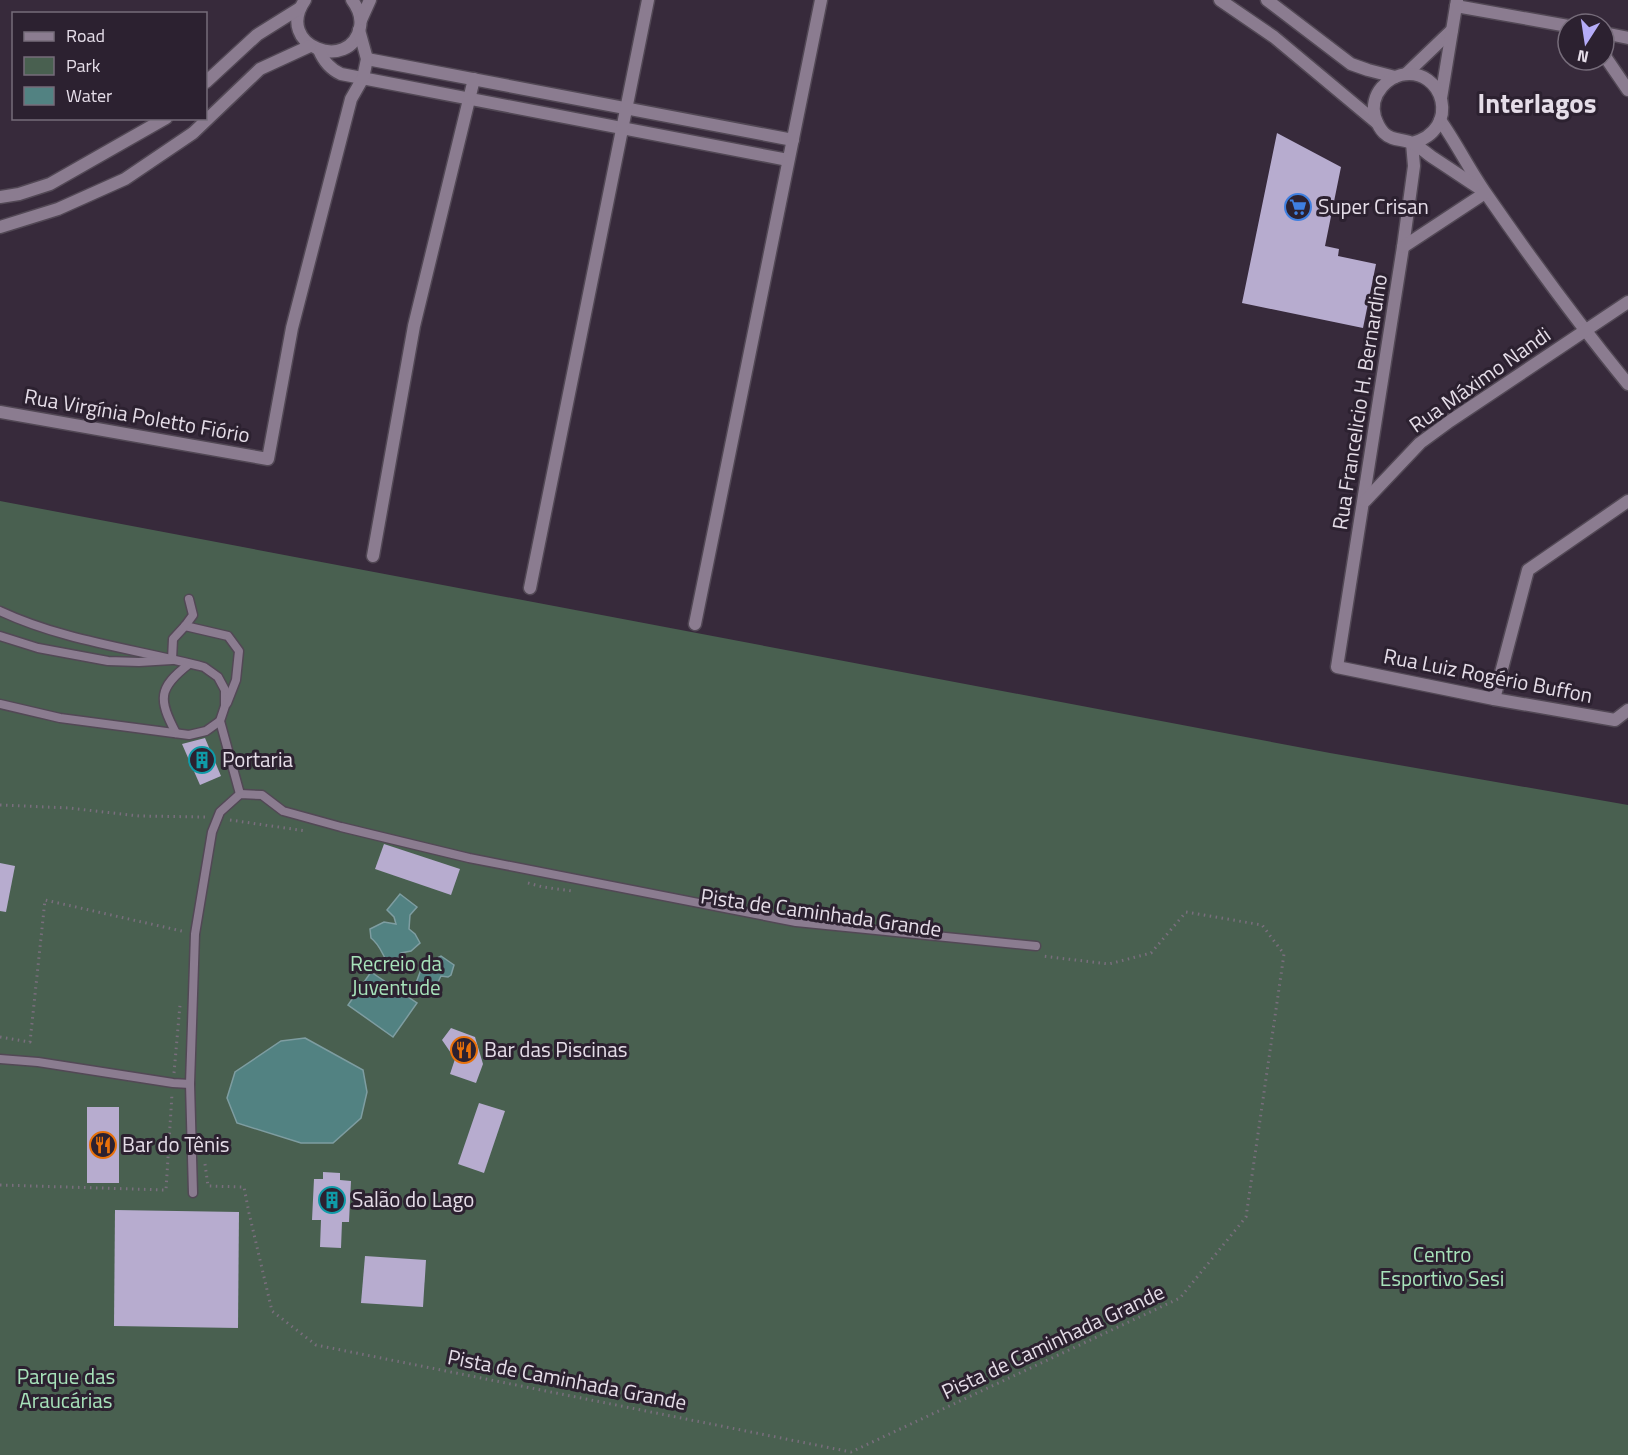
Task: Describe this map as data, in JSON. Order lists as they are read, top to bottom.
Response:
{
  "streets": {
    "street": [
      "Rua Máximo Nandi",
      "Rua Francelicio H. Bernardino",
      "Rua Virgínia Poletto Fiório",
      "Rua Luiz Rogério Buffon"
    ],
    "path": ["Pista de Caminhada Grande"]
  },
  "crossings": [
    ["Rua Máximo Nandi", "Rua Francelicio H. Bernardino"],
    ["Rua Francelicio H. Bernardino", "Rua Luiz Rogério Buffon"]
  ],
  "districts": ["Interlagos"],
  "parks": ["Recreio da Juventude", "Centro Esportivo Sesi", "Parque das Araucárias"],
  "places": {
    "supermarket": ["Super Crisan"],
    "building": ["Portaria", "Salão do Lago"],
    "restaurant": ["Bar das Piscinas", "Bar do Tênis"]
  },
  "legend": ["Road", "Park", "Water"],
  "north": "bottom"
}
